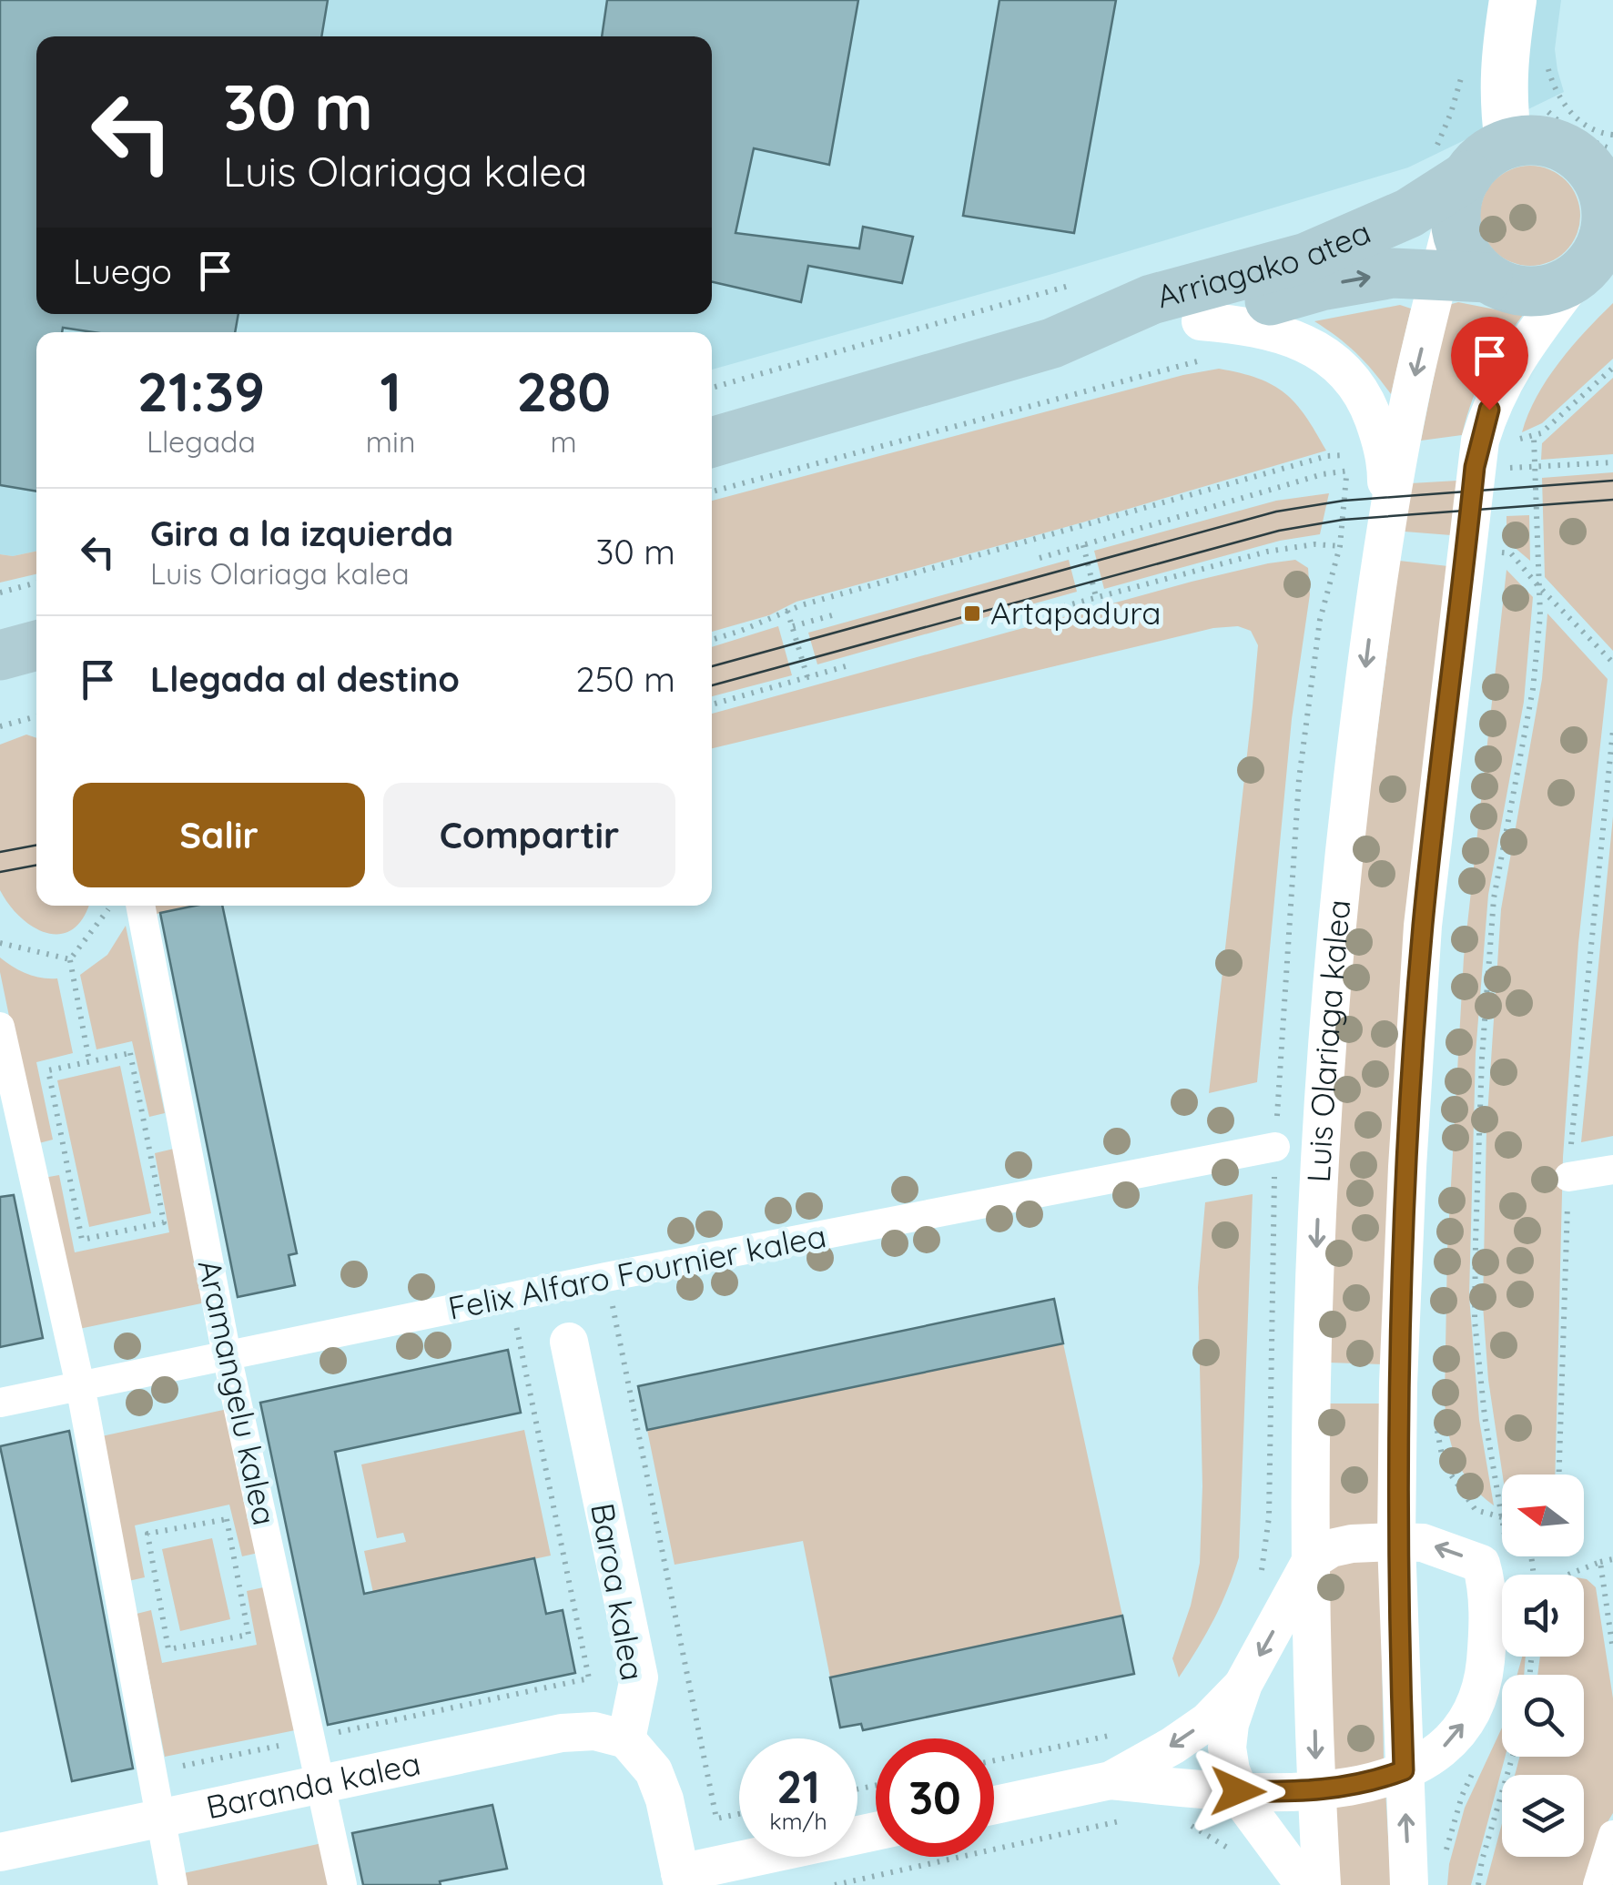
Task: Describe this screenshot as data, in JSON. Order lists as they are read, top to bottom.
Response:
{
  "streets": {
    "main road": ["Arriagako atea"],
    "street": [
      "Luis Olariaga kalea",
      "Felix Alfaro Fournier kalea",
      "Aramangelu kalea",
      "Baroa kalea",
      "Baranda kalea"
    ]
  },
  "crossings": [
    ["Arriagako atea", "Luis Olariaga kalea"],
    ["Felix Alfaro Fournier kalea", "Aramangelu kalea"],
    ["Aramangelu kalea", "Baranda kalea"],
    ["Baroa kalea", "Baranda kalea"]
  ],
  "places": {
    "transit": ["Artapadura"]
  },
  "north": "left",
  "page": {
    "turn": ["30 m", "Luis Olariaga kalea"],
    "then": "Luego",
    "eta": [
      "21:39",
      "Llegada",
      "1",
      "min",
      "280",
      "m"
    ],
    "list": [
      {
        "name": "Gira a la izquierda",
        "note": "Luis Olariaga kalea",
        "value": "30 m"
      },
      {
        "name": "Llegada al destino",
        "value": "250 m"
      }
    ],
    "buttons": ["Salir", "Compartir"],
    "speed": "21 km/h",
    "limit": "30"
  }
}
